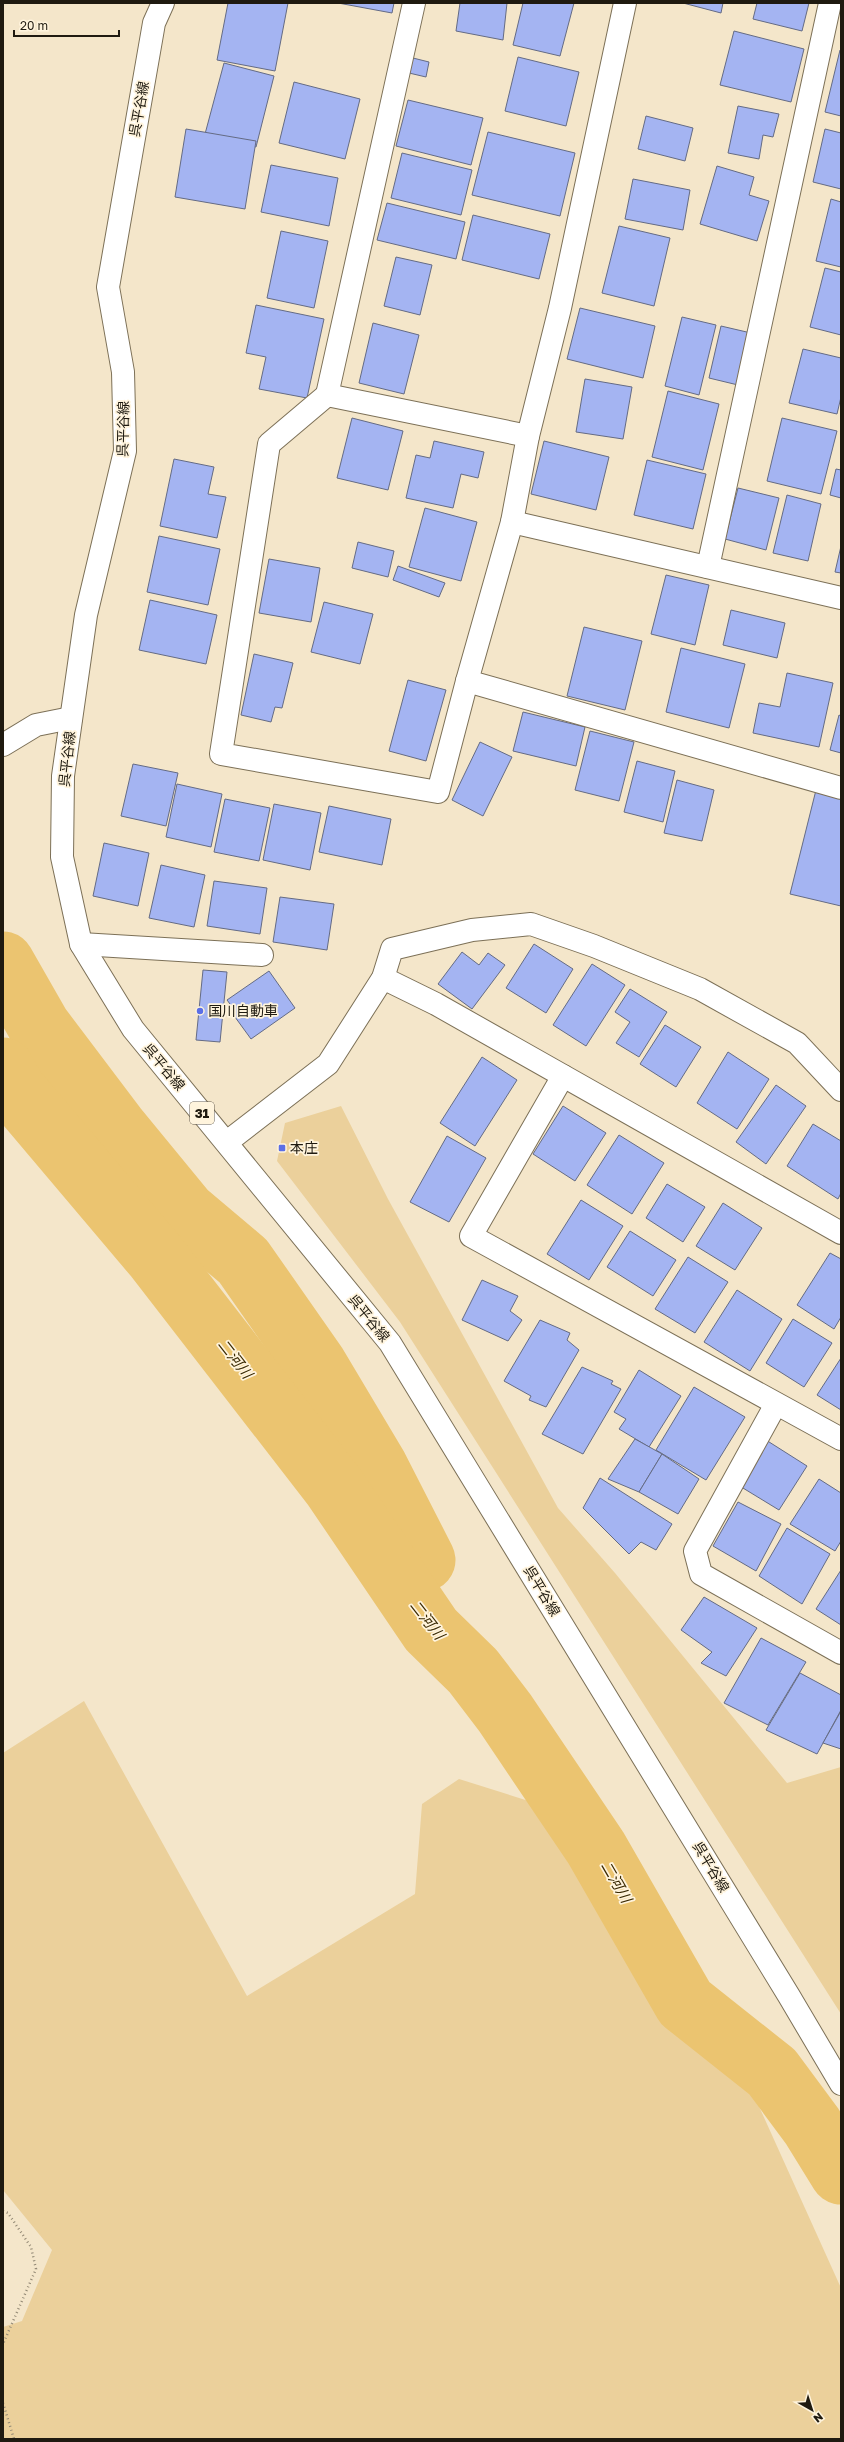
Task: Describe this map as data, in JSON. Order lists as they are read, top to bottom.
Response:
{
  "streets": {
    "street": ["呉平谷線", "31"]
  },
  "water": ["二河川"],
  "places": {
    "other": ["国川自動車"],
    "transit": ["本庄"]
  },
  "scale_bar": "20 m",
  "north": "bottom right"
}
